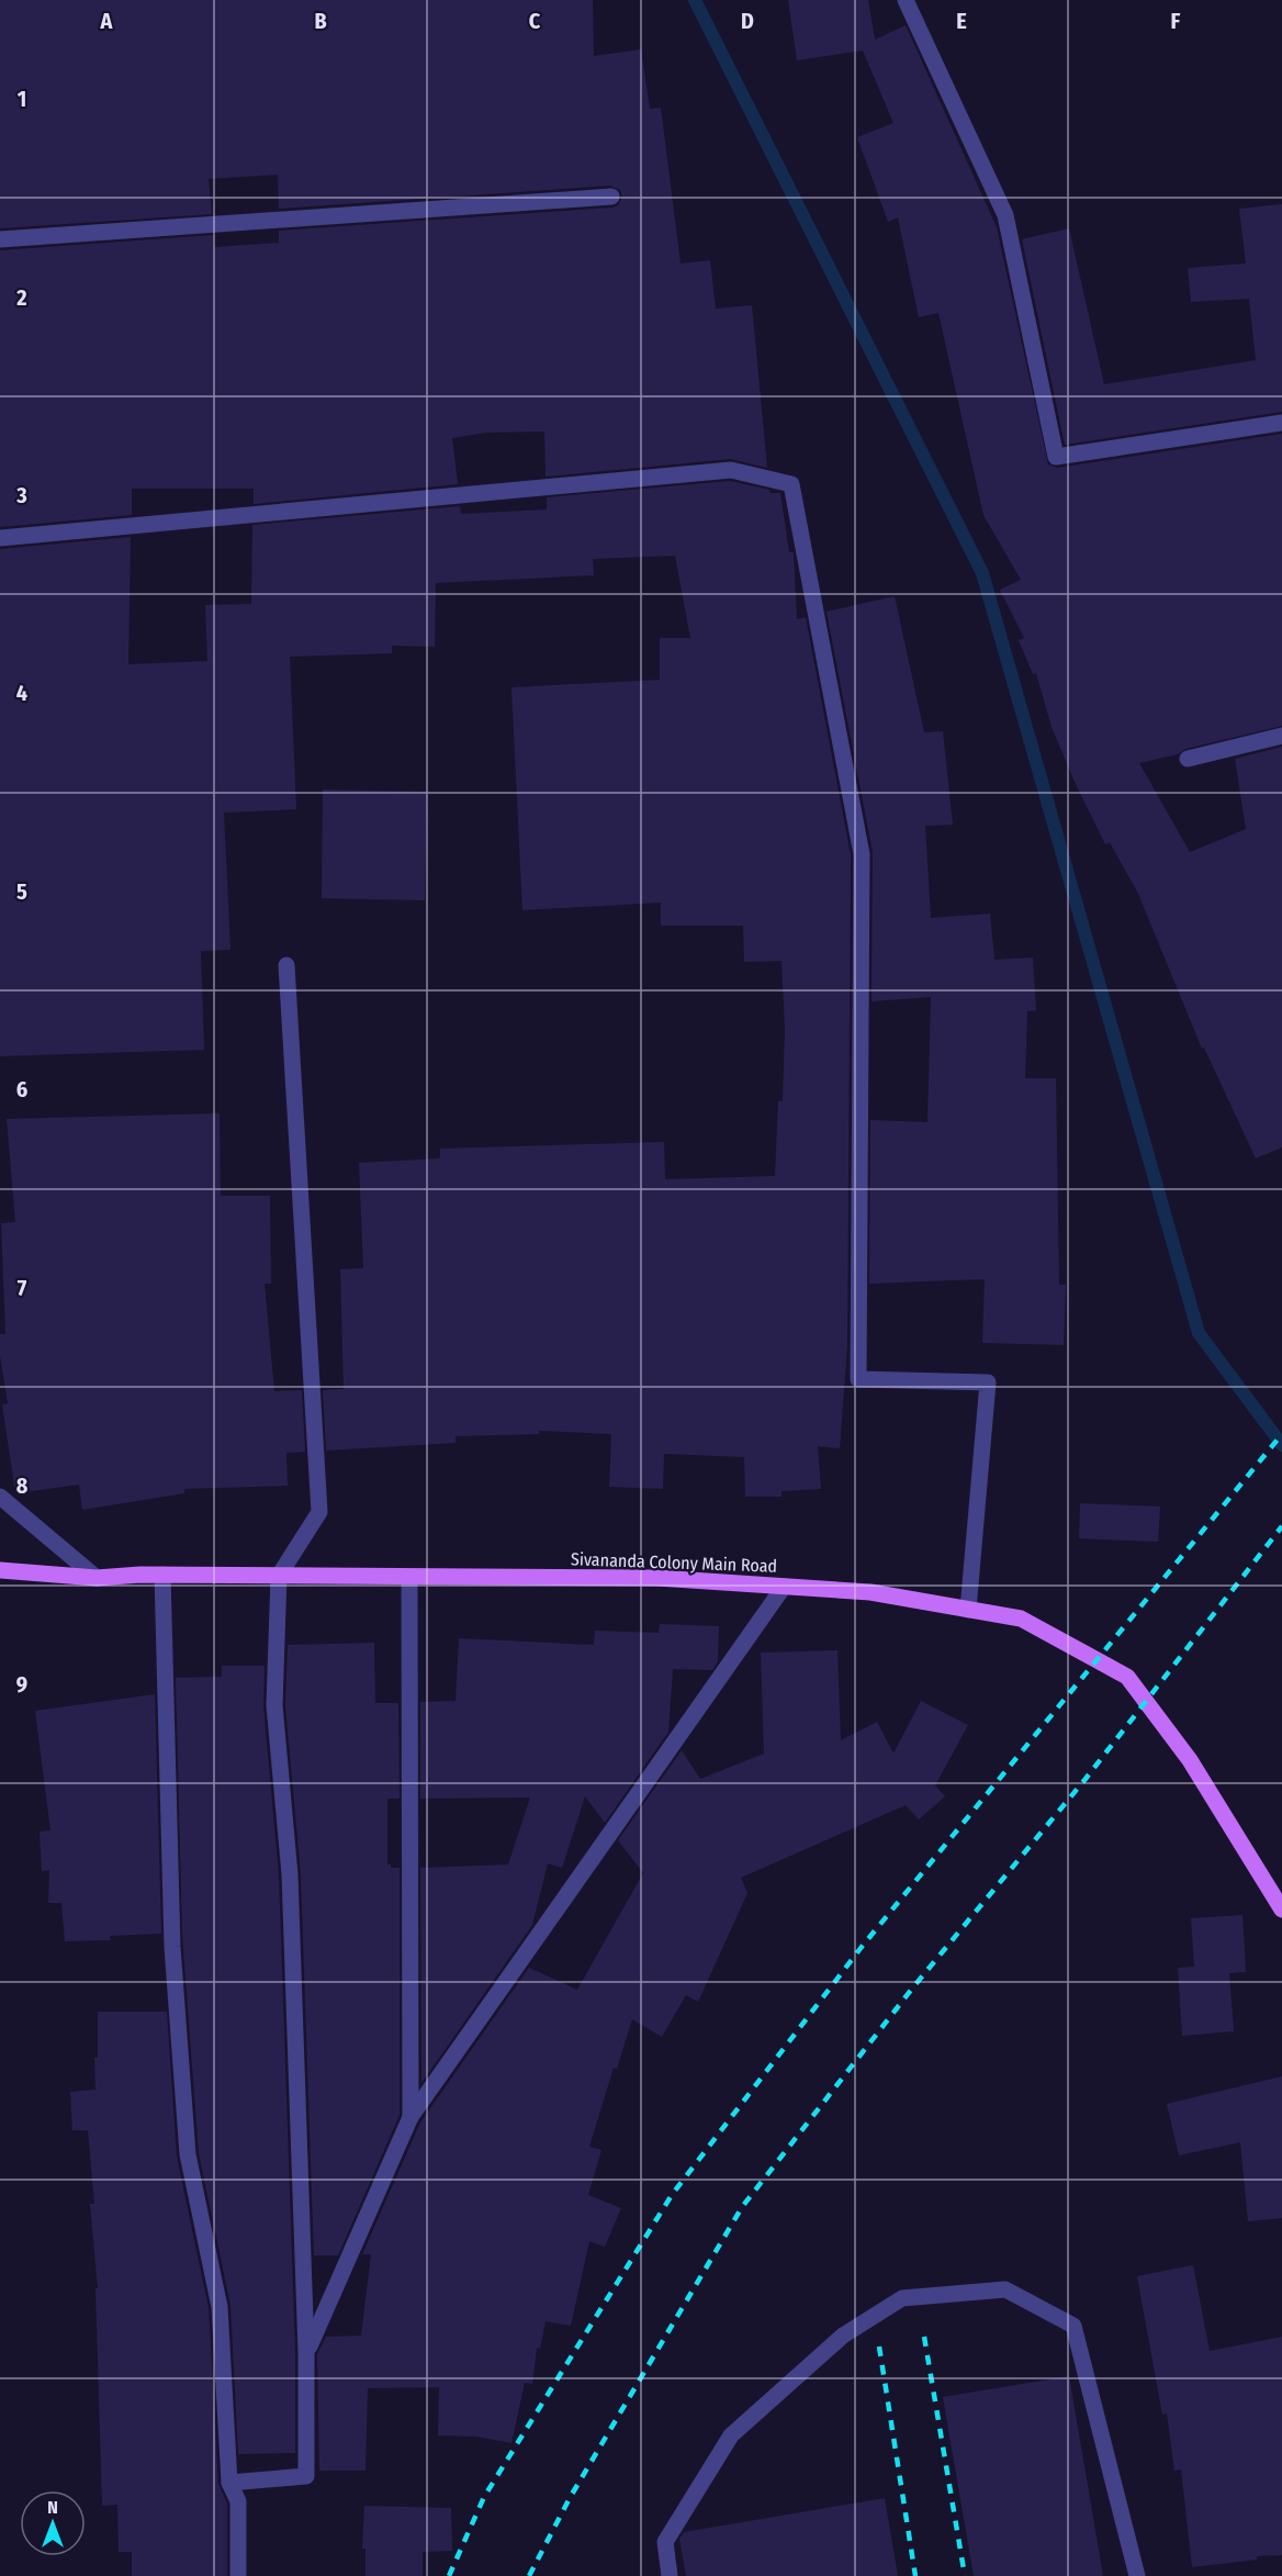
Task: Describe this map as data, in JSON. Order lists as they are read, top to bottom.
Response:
{
  "streets": {
    "main road": ["Sivananda Colony Main Road"]
  },
  "north": "top",
  "grid": {
    "columns": [
      "A",
      "B",
      "C",
      "D",
      "E",
      "F"
    ],
    "rows": [
      "1",
      "2",
      "3",
      "4",
      "5",
      "6",
      "7",
      "8",
      "9"
    ]
  }
}
